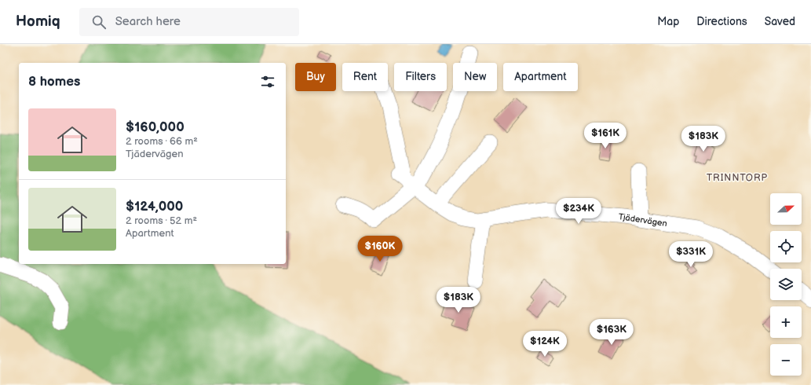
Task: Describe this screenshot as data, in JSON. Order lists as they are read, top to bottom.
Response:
{
  "streets": {
    "street": ["Tjädervägen"]
  },
  "districts": ["TRINNTORP"],
  "north": "right",
  "page": {
    "header": "Homiq",
    "search": "Search here",
    "nav": ["Map", "Directions", "Saved"],
    "chip": [
      "Buy",
      "Rent",
      "Filters",
      "New",
      "Apartment"
    ],
    "heading": "8 homes",
    "list": [
      {
        "name": "$160,000",
        "note": "2 rooms · 66 m² · Tjädervägen"
      },
      {
        "name": "$124,000",
        "note": "2 rooms · 52 m² · Apartment"
      }
    ],
    "price": [
      "$161K",
      "$183K",
      "$234K",
      "$160K",
      "$331K",
      "$183K",
      "$163K",
      "$124K"
    ],
    "map_buttons": ["+", "−"]
  }
}
